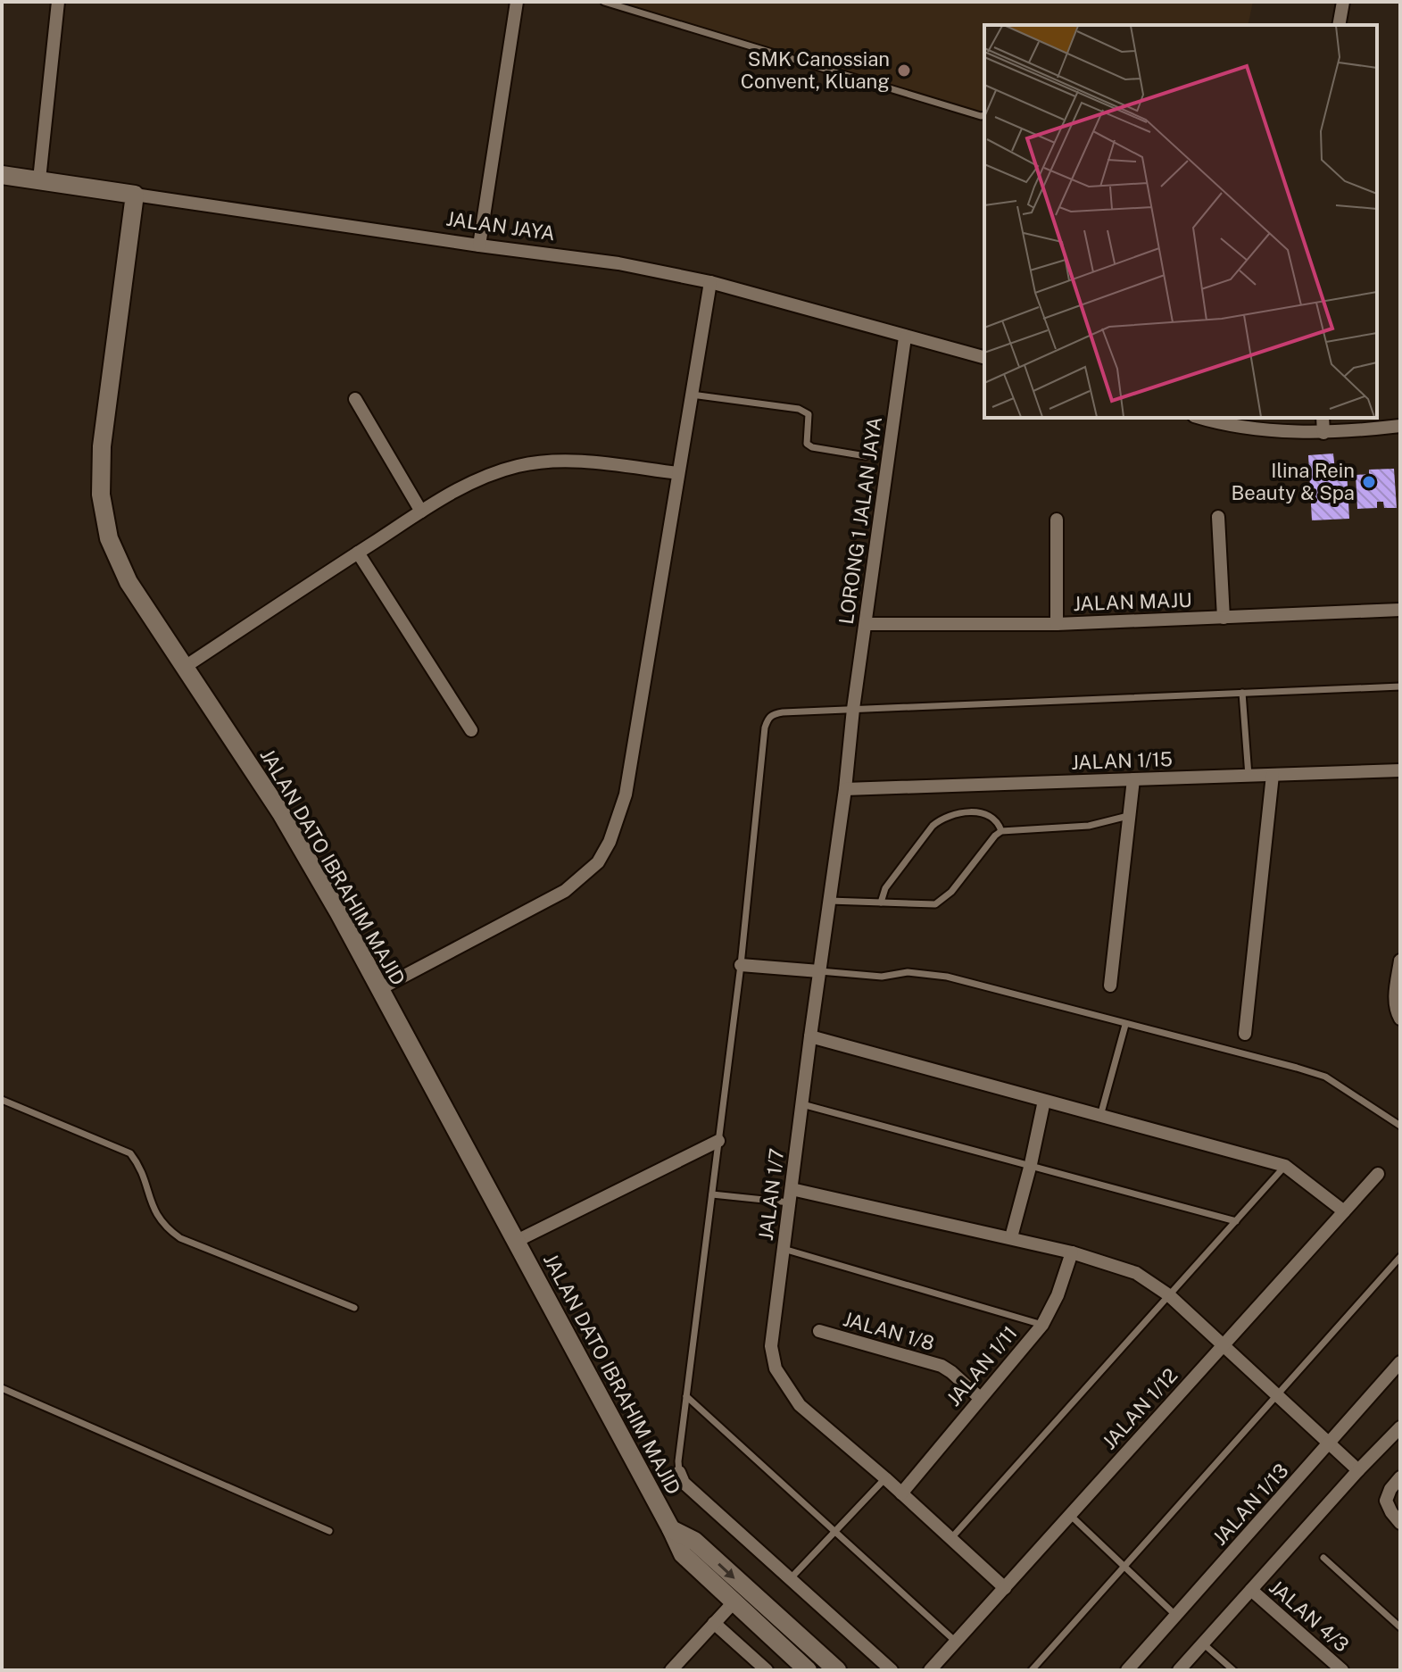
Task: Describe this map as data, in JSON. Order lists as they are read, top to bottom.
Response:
{
  "streets": {
    "street": [
      "JALAN JAYA",
      "LORONG 1 JALAN JAYA",
      "JALAN MAJU",
      "JALAN 1/15",
      "JALAN DATO IBRAHIM MAJID",
      "JALAN 1/7",
      "JALAN 1/8",
      "JALAN 1/11",
      "JALAN 1/12",
      "JALAN 1/13",
      "JALAN 4/3"
    ]
  },
  "crossings": [
    ["JALAN JAYA", "LORONG 1 JALAN JAYA"],
    ["JALAN JAYA", "JALAN DATO IBRAHIM MAJID"],
    ["LORONG 1 JALAN JAYA", "JALAN MAJU"],
    ["LORONG 1 JALAN JAYA", "JALAN 1/7"],
    ["JALAN 1/15", "JALAN 1/7"],
    ["JALAN 1/7", "JALAN 1/11"],
    ["JALAN 1/7", "JALAN 1/12"],
    ["JALAN 1/8", "JALAN 1/11"]
  ],
  "places": ["SMK Canossian Convent, Kluang", "Ilina Rein Beauty & Spa"]
}
